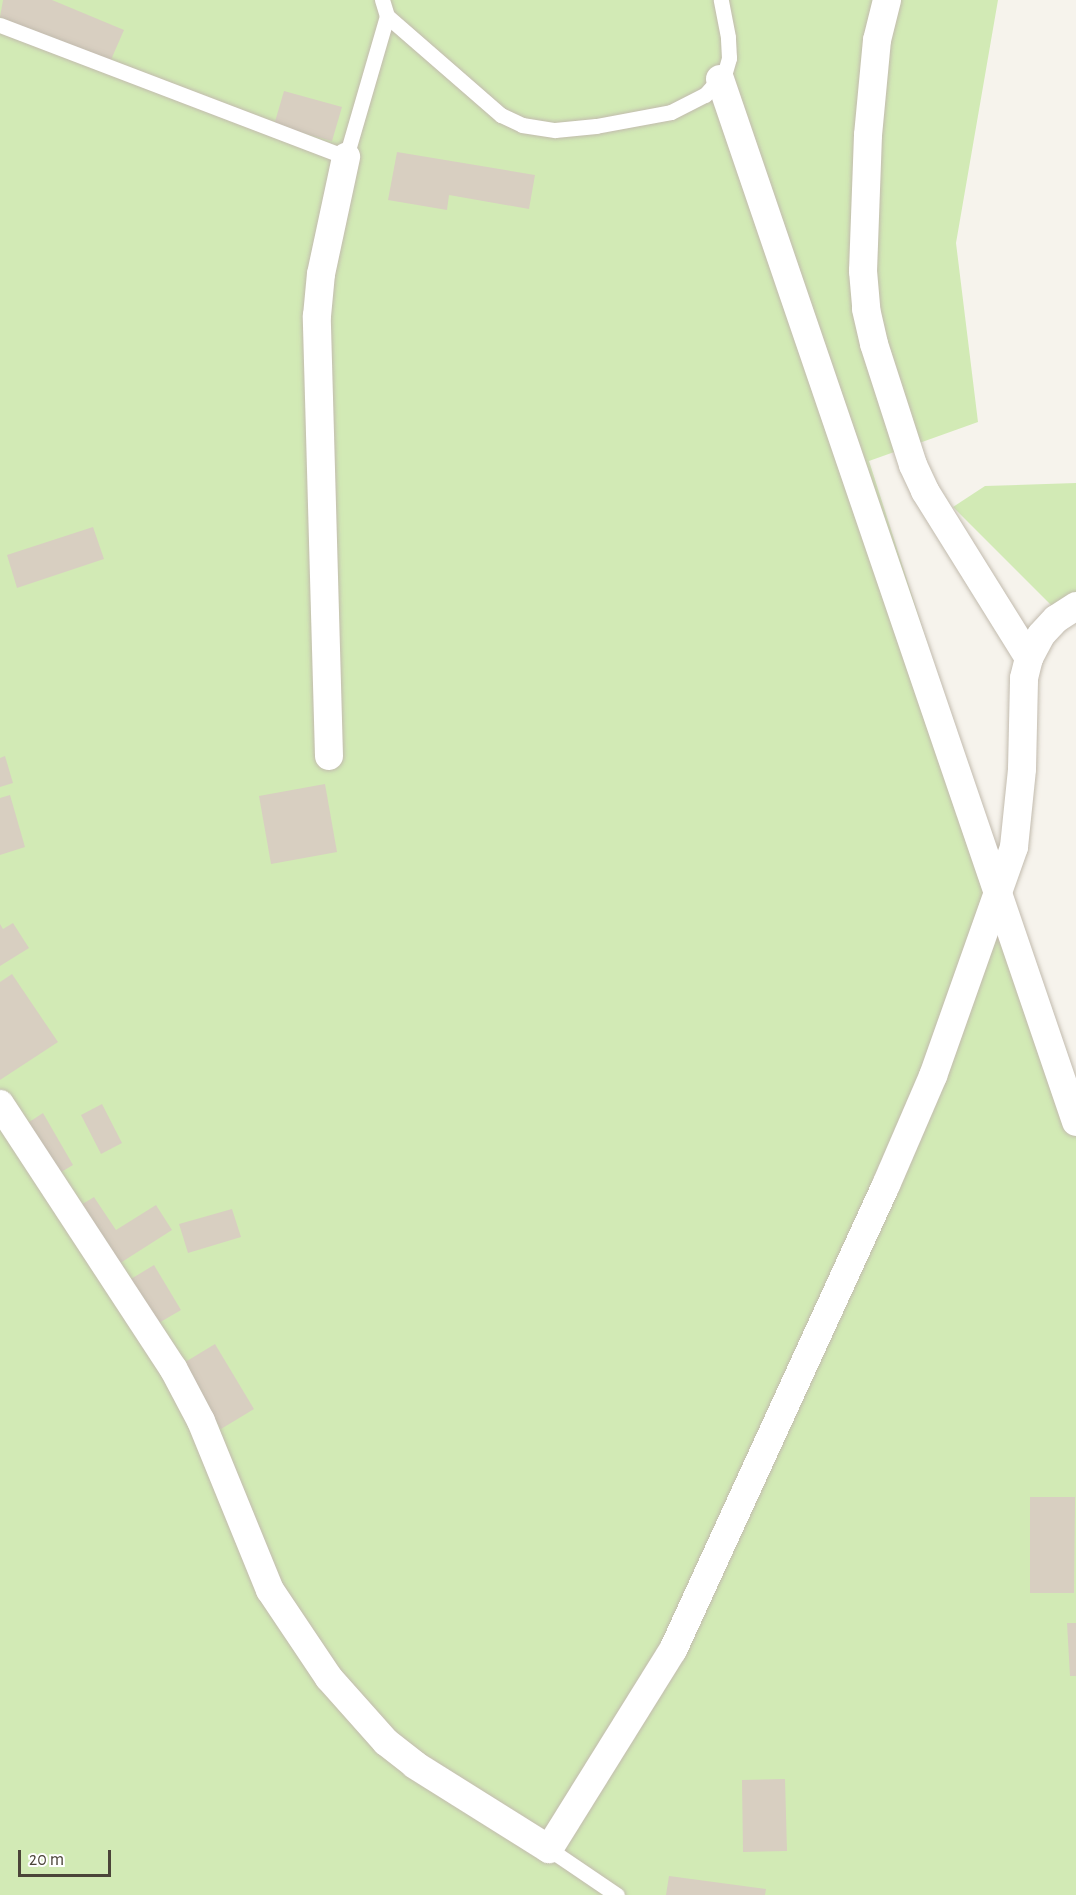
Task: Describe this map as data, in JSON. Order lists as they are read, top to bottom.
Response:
{
  "scale_bar": "20 m"
}
